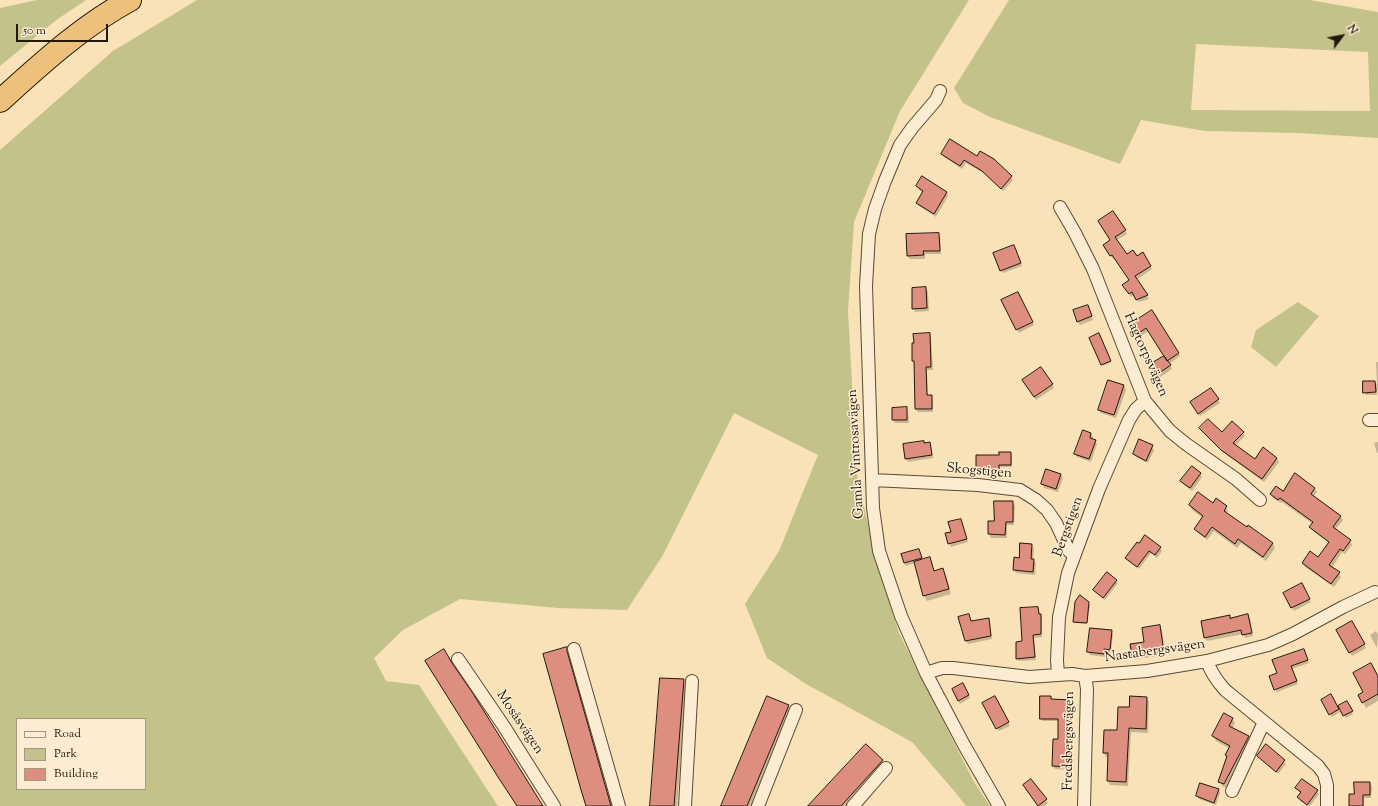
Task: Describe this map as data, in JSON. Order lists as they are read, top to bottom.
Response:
{
  "streets": {
    "street": [
      "Hagtorpsvägen",
      "Gamla Vintrosavägen",
      "Skogstigen",
      "Bergstigen",
      "Nastabergsvägen",
      "Mosåsvägen",
      "Fredsbergsvägen"
    ]
  },
  "crossings": [
    ["Hagtorpsvägen", "Bergstigen"],
    ["Gamla Vintrosavägen", "Skogstigen"],
    ["Gamla Vintrosavägen", "Nastabergsvägen"],
    ["Skogstigen", "Bergstigen"],
    ["Bergstigen", "Nastabergsvägen"],
    ["Nastabergsvägen", "Fredsbergsvägen"]
  ],
  "legend": ["Road", "Park", "Building"],
  "scale_bar": "50 m",
  "north": "top right"
}
